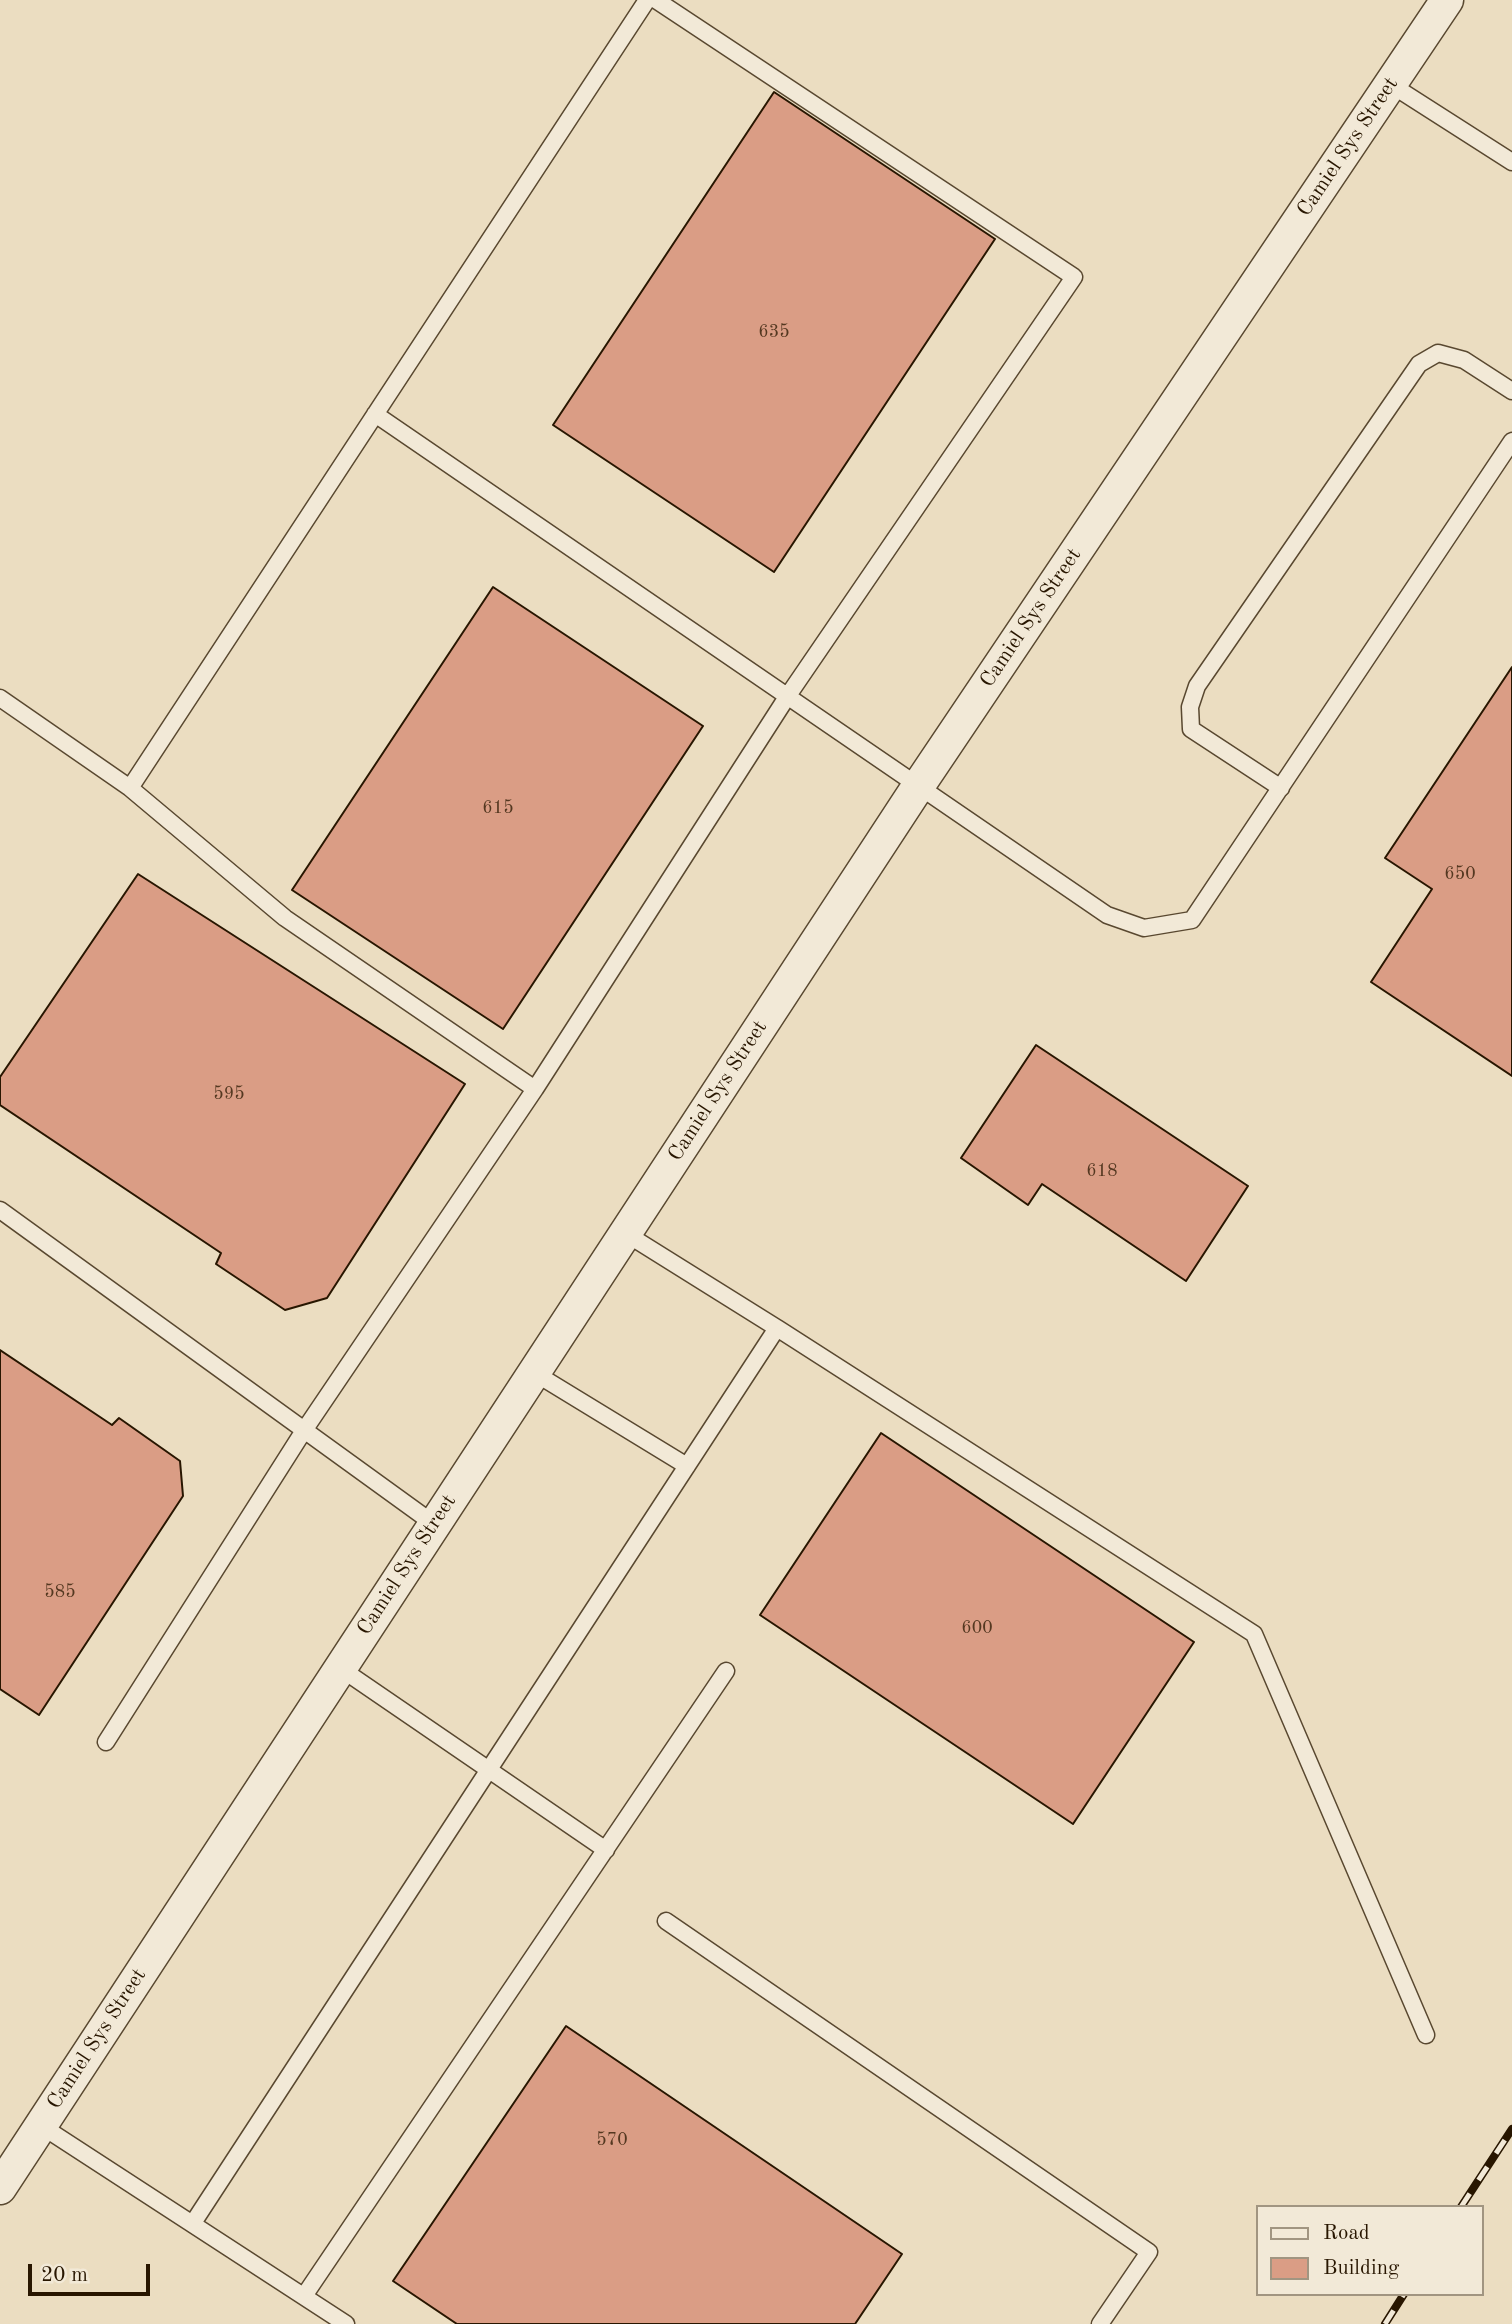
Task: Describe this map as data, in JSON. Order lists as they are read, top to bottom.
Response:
{
  "streets": {
    "street": ["Camiel Sys Street"]
  },
  "house_numbers": [
    "635",
    "615",
    "650",
    "595",
    "618",
    "585",
    "600",
    "570"
  ],
  "legend": ["Road", "Building"],
  "scale_bar": "20 m"
}
